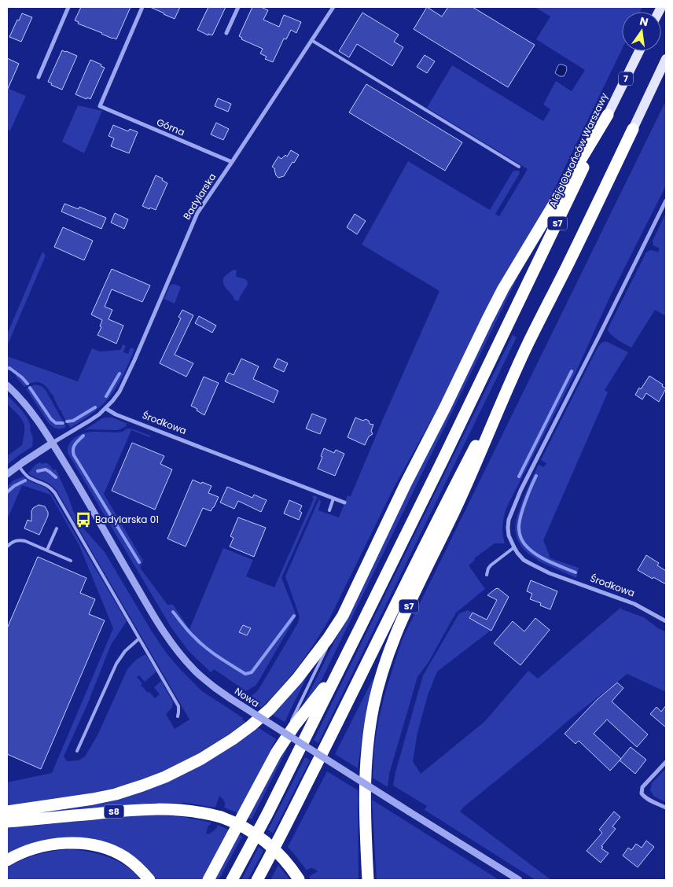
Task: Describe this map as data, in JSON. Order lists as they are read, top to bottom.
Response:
{
  "streets": {
    "highway": ["Aleja Obrońców Warszawy", "S7", "S8"],
    "main road": ["7"],
    "street": [
      "Górna",
      "Badylarska",
      "Środkowa",
      "Nowa"
    ]
  },
  "crossings": [
    ["Górna", "Badylarska"],
    ["Aleja Obrońców Warszawy", "S7"],
    ["Badylarska", "Środkowa"]
  ],
  "places": {
    "bus stop": ["Badylarska 01"]
  },
  "north": "top"
}
